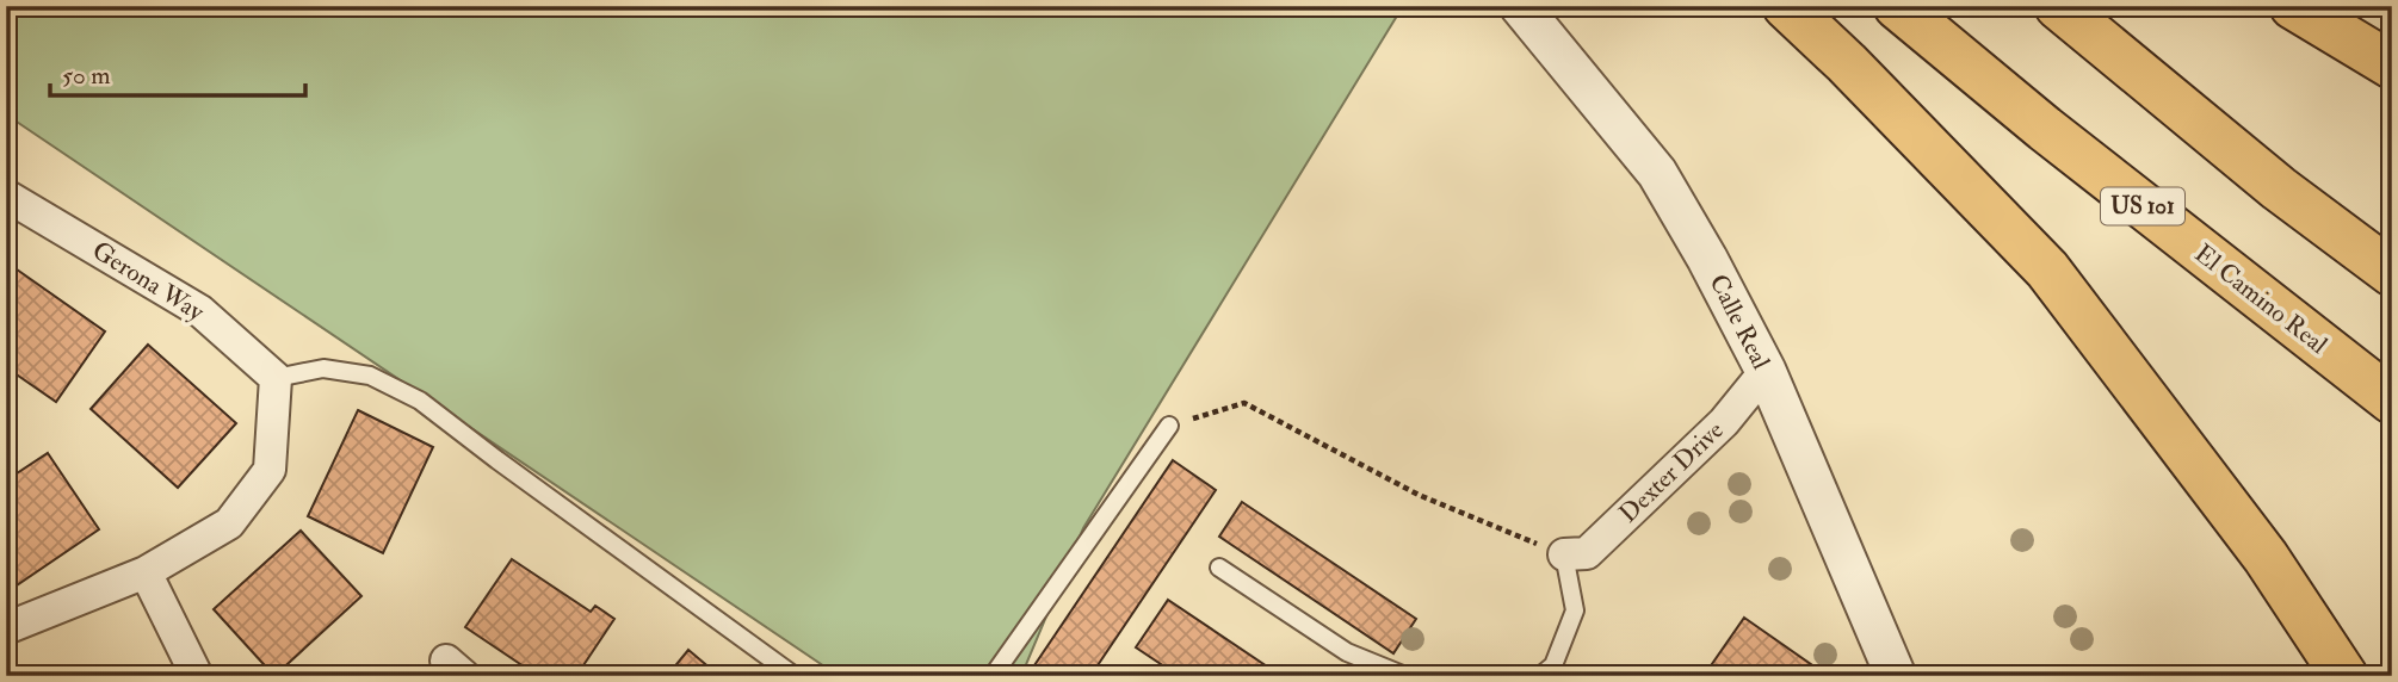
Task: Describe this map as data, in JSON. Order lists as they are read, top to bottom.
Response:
{
  "streets": {
    "highway": ["US 101", "El Camino Real"],
    "street": ["Gerona Way", "Calle Real", "Dexter Drive"]
  },
  "crossings": [
    ["Calle Real", "Dexter Drive"]
  ],
  "scale_bar": "50 m"
}
